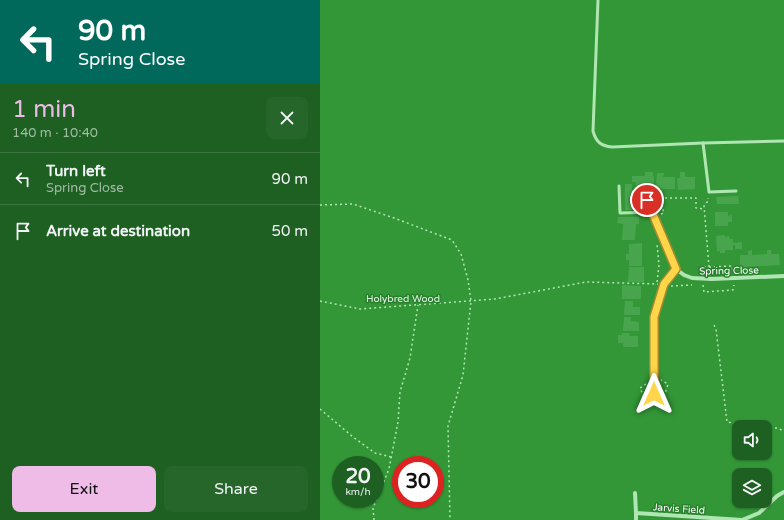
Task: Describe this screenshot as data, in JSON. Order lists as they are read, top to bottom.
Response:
{
  "streets": {
    "street": ["Spring Close", "Jarvis Field"]
  },
  "parks": ["Holybred Wood"],
  "page": {
    "turn": ["90 m", "Spring Close"],
    "heading": ["1 min", "140 m · 10:40"],
    "list": [
      {
        "name": "Turn left",
        "note": "Spring Close",
        "value": "90 m"
      },
      {
        "name": "Arrive at destination",
        "value": "50 m"
      }
    ],
    "speed": "20 km/h",
    "limit": "30",
    "buttons": ["Exit", "Share"]
  }
}
